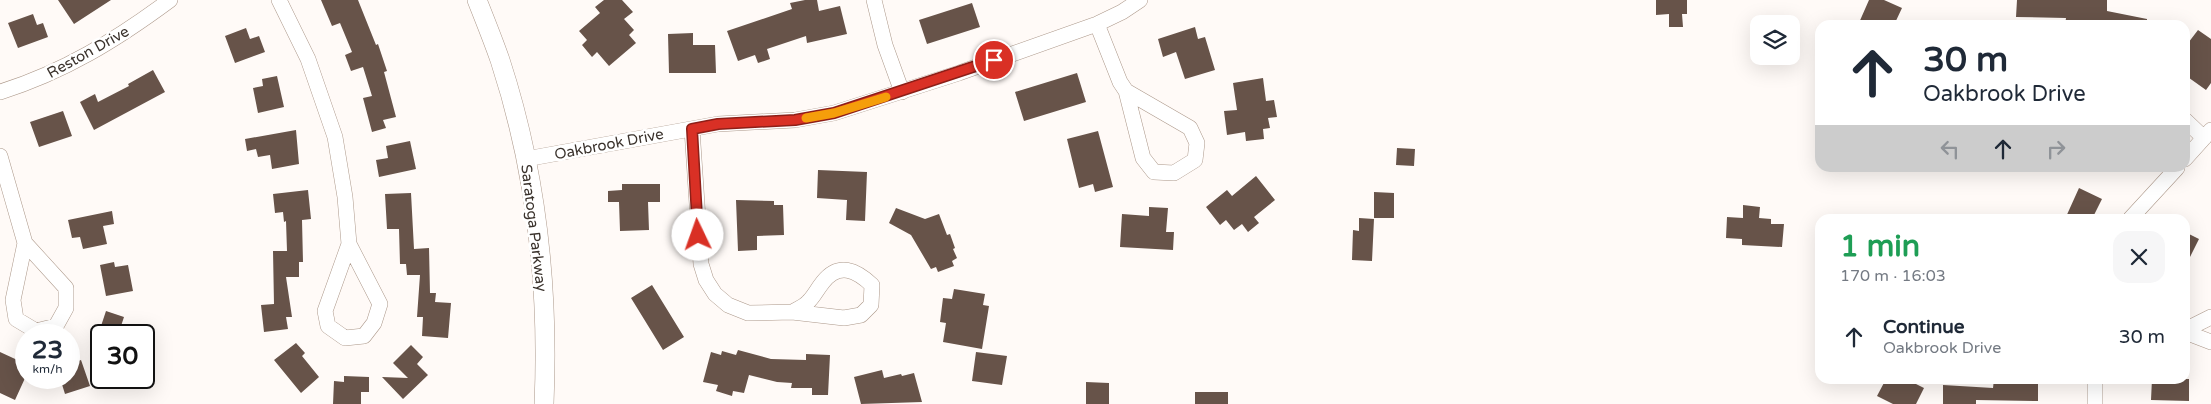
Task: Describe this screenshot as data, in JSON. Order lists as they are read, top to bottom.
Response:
{
  "streets": {
    "street": ["Reston Drive", "Oakbrook Drive", "Saratoga Parkway"]
  },
  "crossings": [
    ["Oakbrook Drive", "Saratoga Parkway"]
  ],
  "page": {
    "turn": ["30 m", "Oakbrook Drive"],
    "heading": ["1 min", "170 m · 16:03"],
    "list": [
      {
        "name": "Continue",
        "note": "Oakbrook Drive",
        "value": "30 m"
      }
    ],
    "speed": "23 km/h",
    "limit": "30"
  }
}
